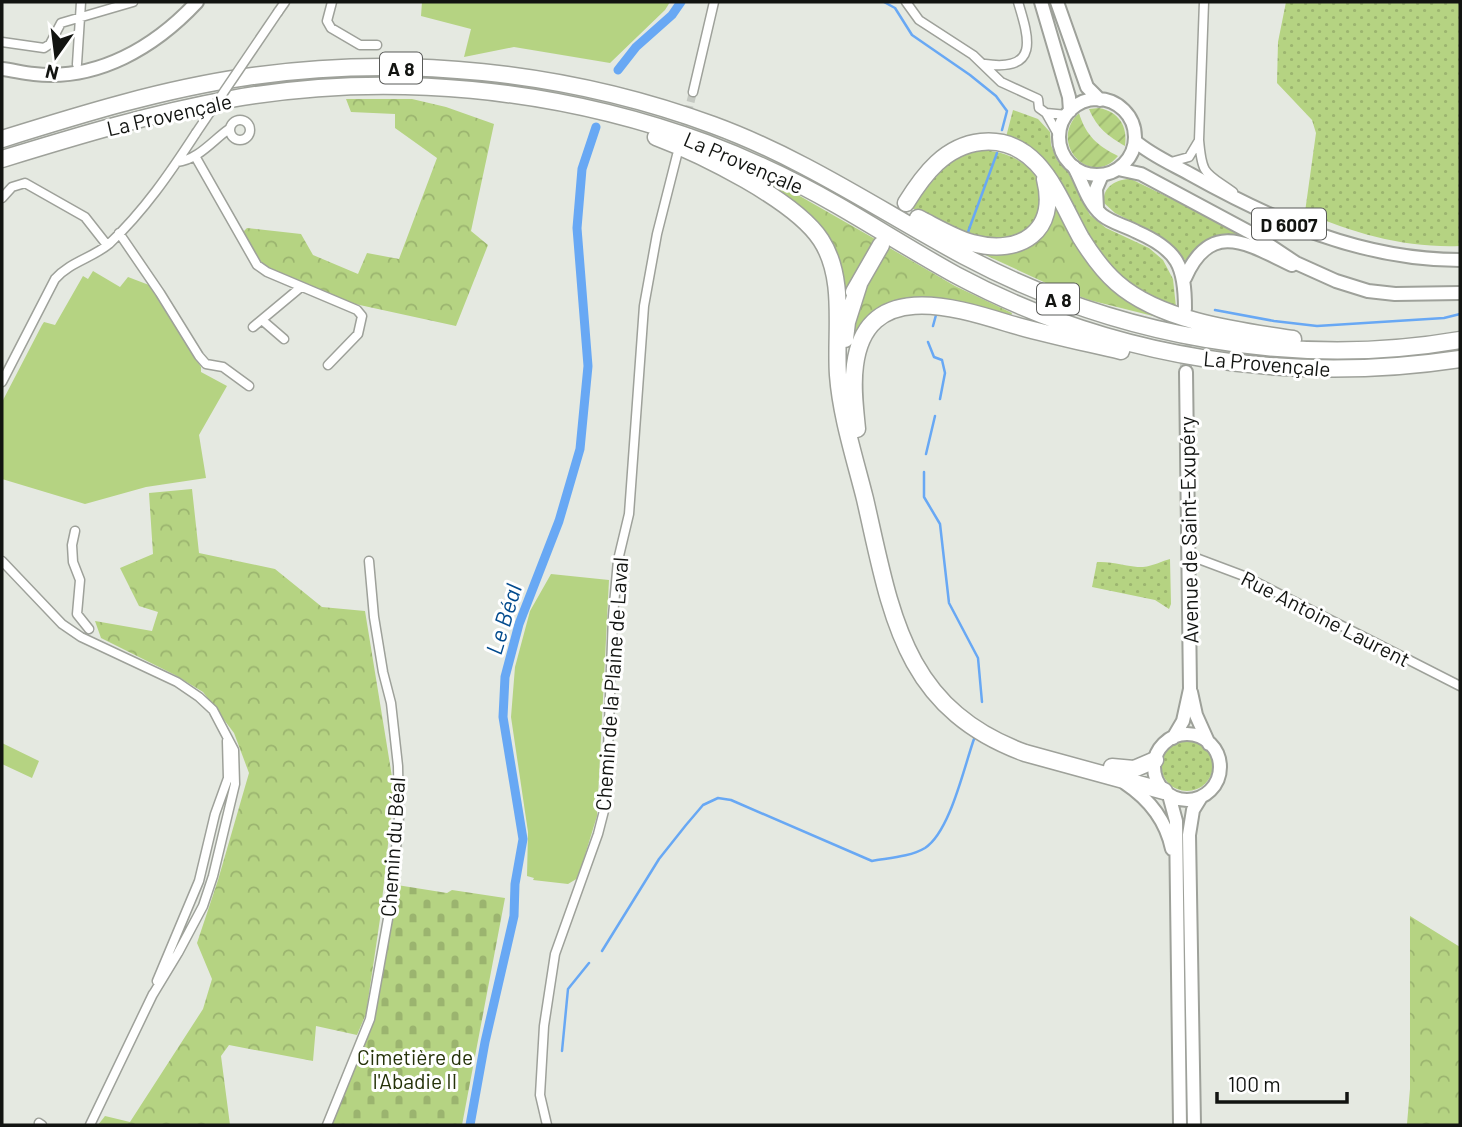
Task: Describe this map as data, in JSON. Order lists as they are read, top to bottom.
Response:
{
  "streets": {
    "highway": ["A 8", "La Provençale"],
    "main road": ["D 6007", "Avenue de Saint-Exupéry"],
    "street": ["Rue Antoine Laurent", "Chemin de la Plaine de Laval", "Chemin du Béal"]
  },
  "crossings": [
    ["Avenue de Saint-Exupéry", "Rue Antoine Laurent"]
  ],
  "water": ["Le Béal"],
  "parks": ["Cimetière de l'Abadie II"],
  "scale_bar": "100 m",
  "north": "bottom"
}
